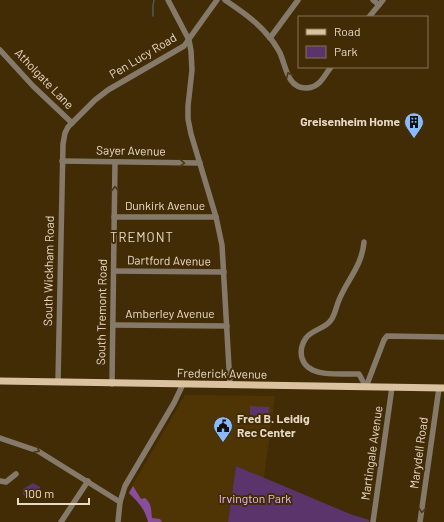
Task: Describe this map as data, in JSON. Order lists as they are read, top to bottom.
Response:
{
  "streets": {
    "main road": ["Frederick Avenue"],
    "street": [
      "Pen Lucy Road",
      "Atholgate Lane",
      "Sayer Avenue",
      "Dunkirk Avenue",
      "Dartford Avenue",
      "South Wickham Road",
      "South Tremont Road",
      "Amberley Avenue",
      "Martingale Avenue",
      "Marydell Road"
    ]
  },
  "crossings": [
    ["Pen Lucy Road", "Atholgate Lane"],
    ["Pen Lucy Road", "South Wickham Road"],
    ["Atholgate Lane", "South Wickham Road"],
    ["Sayer Avenue", "South Wickham Road"],
    ["Sayer Avenue", "South Tremont Road"],
    ["Dunkirk Avenue", "South Tremont Road"],
    ["Dartford Avenue", "South Tremont Road"],
    ["South Wickham Road", "Frederick Avenue"],
    ["South Tremont Road", "Amberley Avenue"],
    ["South Tremont Road", "Frederick Avenue"],
    ["Frederick Avenue", "Martingale Avenue"],
    ["Frederick Avenue", "Marydell Road"]
  ],
  "one_way": ["Sayer Avenue", "Marydell Road"],
  "districts": ["TREMONT"],
  "parks": ["Irvington Park"],
  "places": {
    "building": ["Greisenheim Home"],
    "public building": ["Fred B. Leidig Rec Center"]
  },
  "legend": ["Road", "Park"],
  "scale_bar": "100 m"
}
